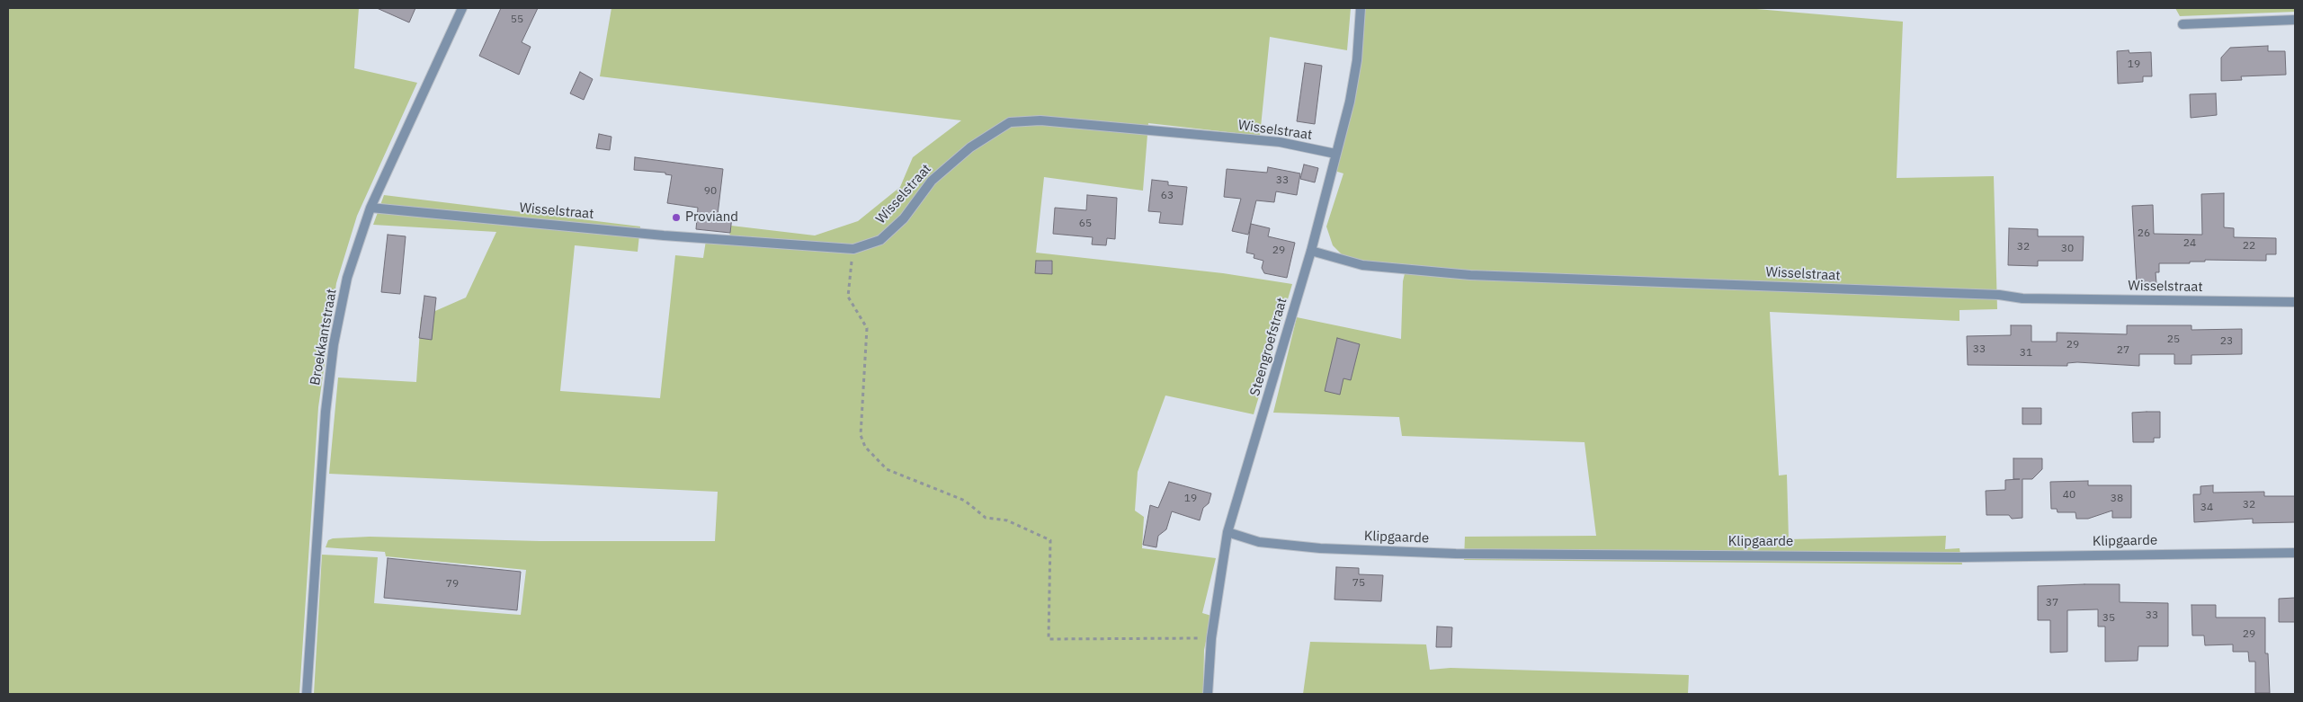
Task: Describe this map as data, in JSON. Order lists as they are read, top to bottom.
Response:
{
  "streets": {
    "street": [
      "Wisselstraat",
      "Broekkantstraat",
      "Steengroefstraat",
      "Klipgaarde"
    ]
  },
  "crossings": [
    ["Wisselstraat", "Broekkantstraat"],
    ["Wisselstraat", "Steengroefstraat"],
    ["Steengroefstraat", "Klipgaarde"]
  ],
  "places": ["Proviand"],
  "house_numbers": [
    "55",
    "19",
    "33",
    "90",
    "63",
    "65",
    "26",
    "24",
    "22",
    "32",
    "30",
    "29",
    "25",
    "23",
    "29",
    "33",
    "27",
    "31",
    "40",
    "19",
    "38",
    "32",
    "34",
    "75",
    "79",
    "37",
    "33",
    "35",
    "29"
  ]
}
